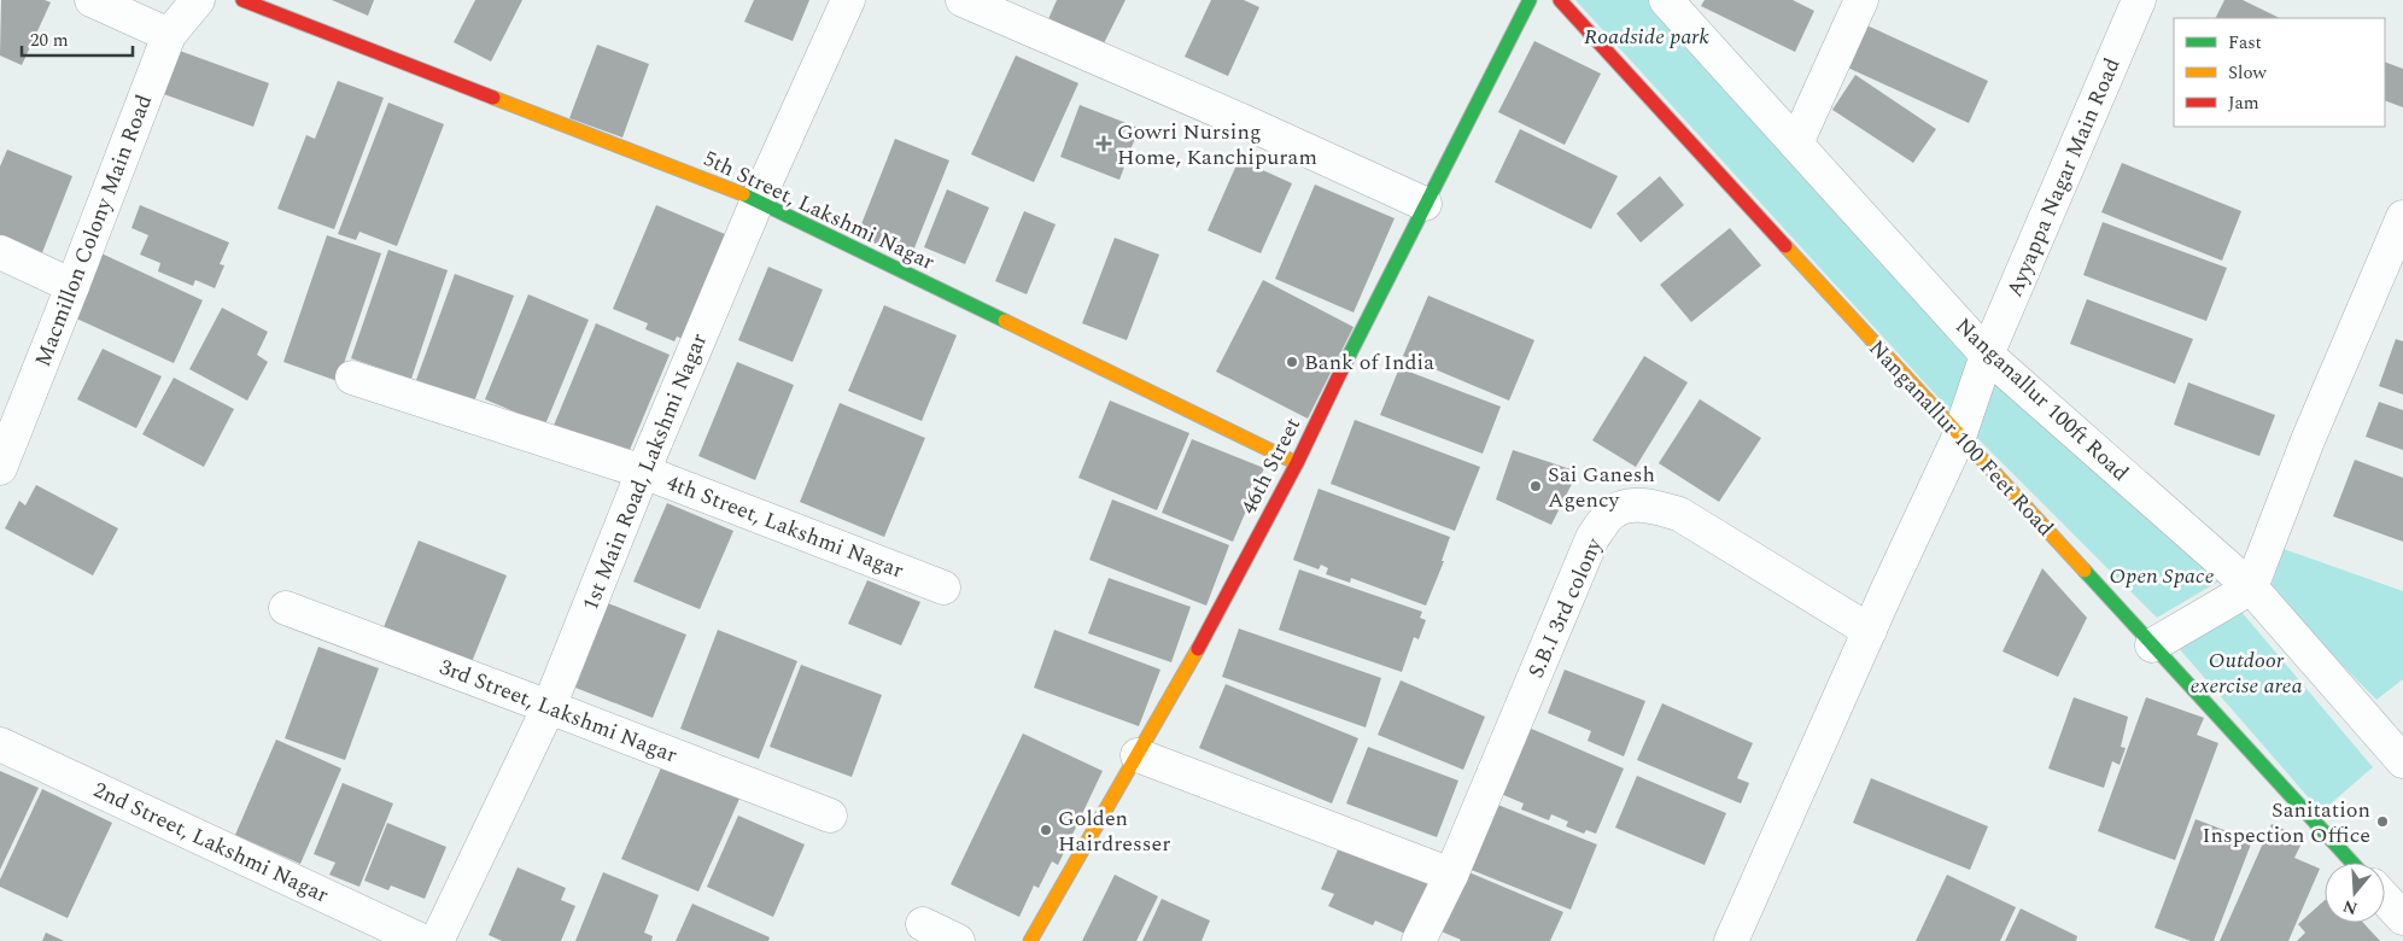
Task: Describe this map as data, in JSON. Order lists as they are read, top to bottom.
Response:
{
  "streets": {
    "street": [
      "Ayyappa Nagar Main Road",
      "5th Street, Lakshmi Nagar",
      "Macmillon Colony Main Road",
      "Nanganallur 100ft Road",
      "Nanganallur 100 Feet Road",
      "46th Street",
      "1st Main Road, Lakshmi Nagar",
      "4th Street, Lakshmi Nagar",
      "S.B.I 3rd colony",
      "3rd Street, Lakshmi Nagar",
      "2nd Street, Lakshmi Nagar"
    ]
  },
  "crossings": [
    ["Ayyappa Nagar Main Road", "Nanganallur 100ft Road"],
    ["Ayyappa Nagar Main Road", "Nanganallur 100 Feet Road"],
    ["Ayyappa Nagar Main Road", "S.B.I 3rd colony"],
    ["5th Street, Lakshmi Nagar", "46th Street"],
    ["5th Street, Lakshmi Nagar", "1st Main Road, Lakshmi Nagar"],
    ["1st Main Road, Lakshmi Nagar", "4th Street, Lakshmi Nagar"],
    ["1st Main Road, Lakshmi Nagar", "3rd Street, Lakshmi Nagar"]
  ],
  "parks": ["Roadside park", "Open Space", "Outdoor exercise area"],
  "places": {
    "health": ["Gowri Nursing Home, Kanchipuram"],
    "other": [
      "Bank of India",
      "Sai Ganesh Agency",
      "Sanitation Inspection Office",
      "Golden Hairdresser"
    ]
  },
  "legend": ["Fast", "Slow", "Jam"],
  "scale_bar": "20 m",
  "north": "bottom"
}
